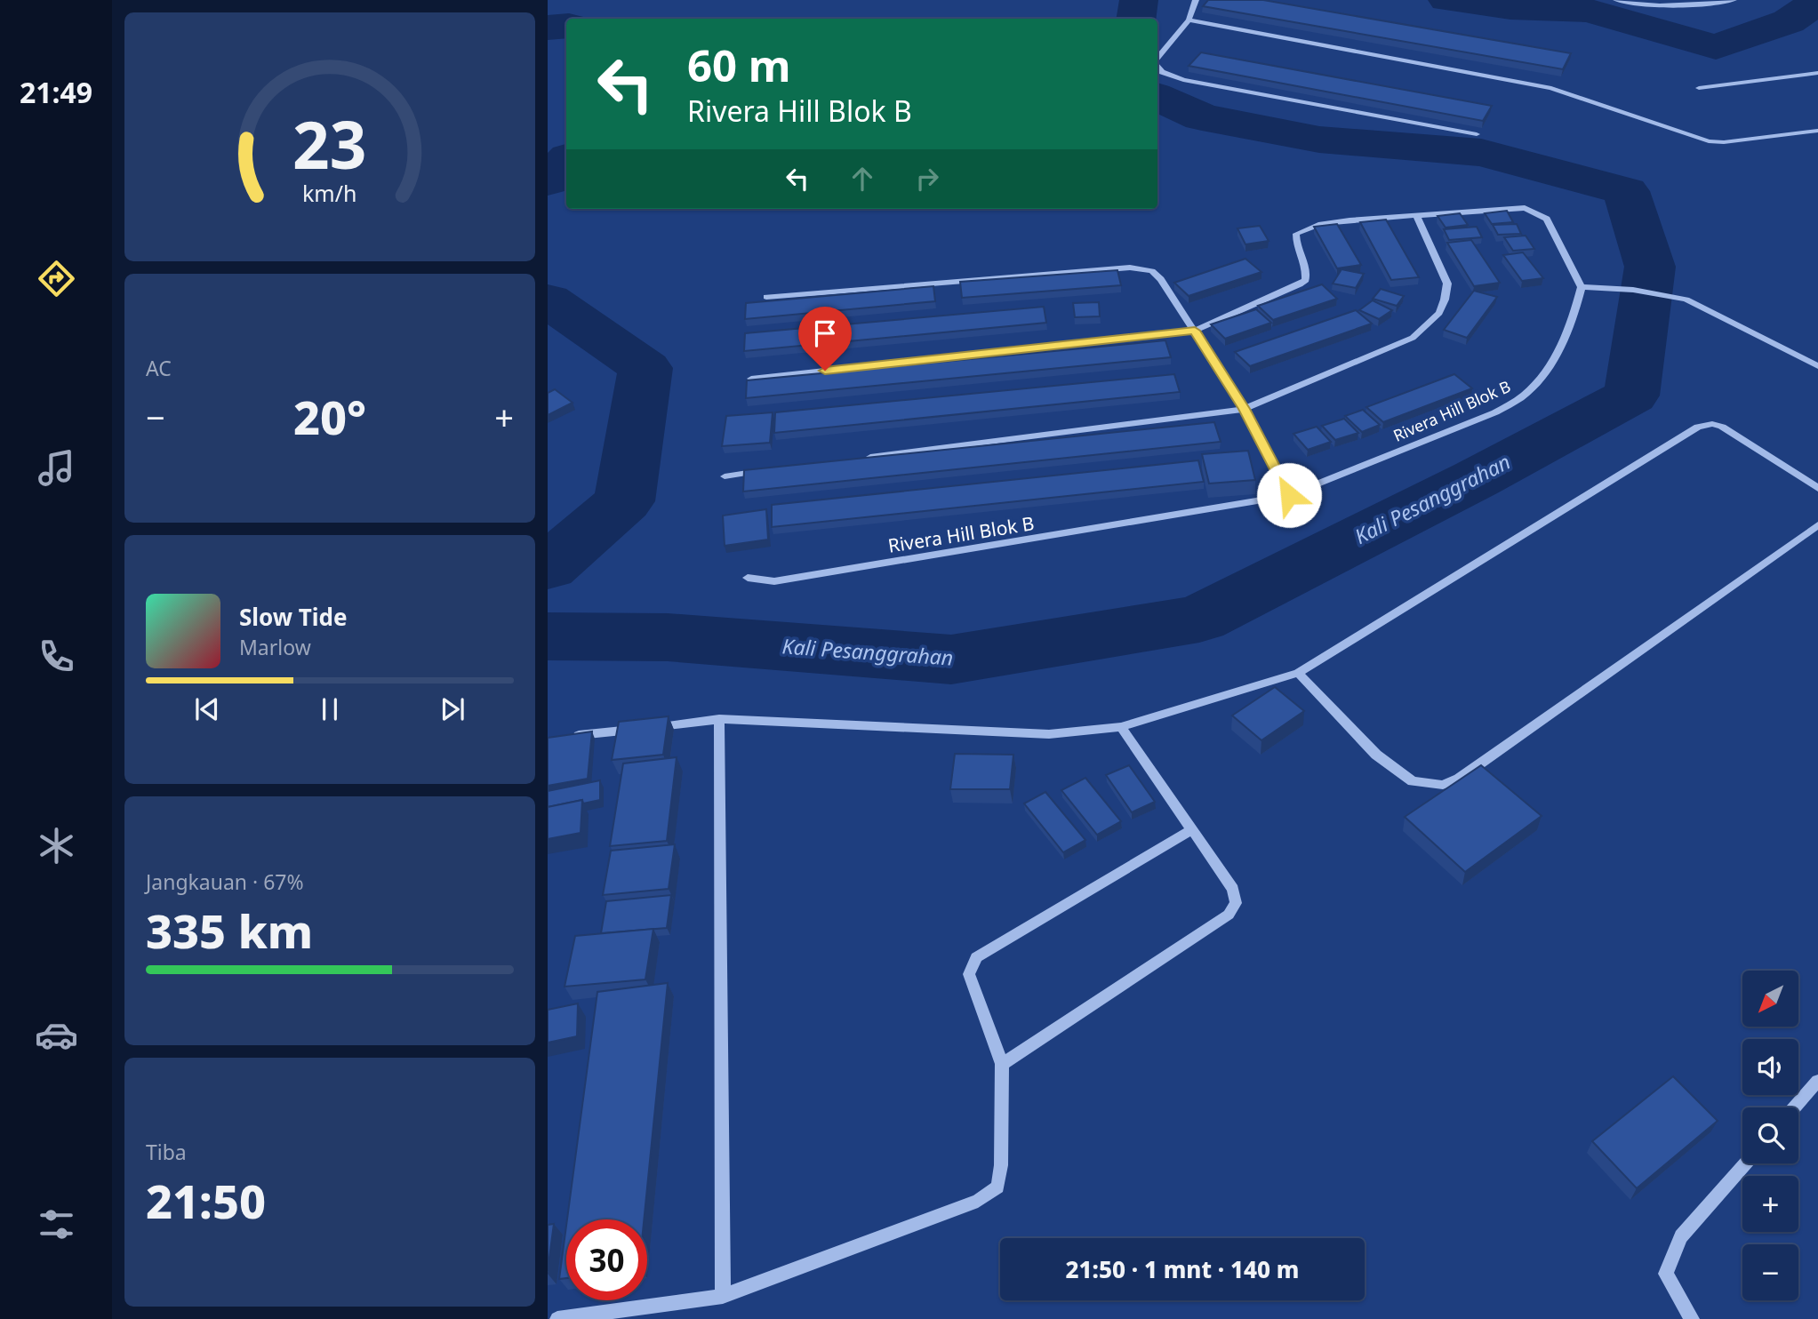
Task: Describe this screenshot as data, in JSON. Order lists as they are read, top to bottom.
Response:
{
  "streets": {
    "street": ["Rivera Hill Blok B"]
  },
  "water": ["Kali Pesanggrahan"],
  "north": "bottom left",
  "page": {
    "tabs": "21:49",
    "turn": ["60 m", "Rivera Hill Blok B"],
    "tile": [
      "AC",
      ["Jangkauan · 67%", "335 km"],
      ["Tiba", "21:50"]
    ],
    "heat": ["−", "20°", "+"],
    "song": ["Slow Tide", "Marlow"],
    "map_buttons": ["+", "−"],
    "limit": "30",
    "trip": "21:50 · 1 mnt · 140 m",
    "gauge": ["23", "km/h"]
  }
}
